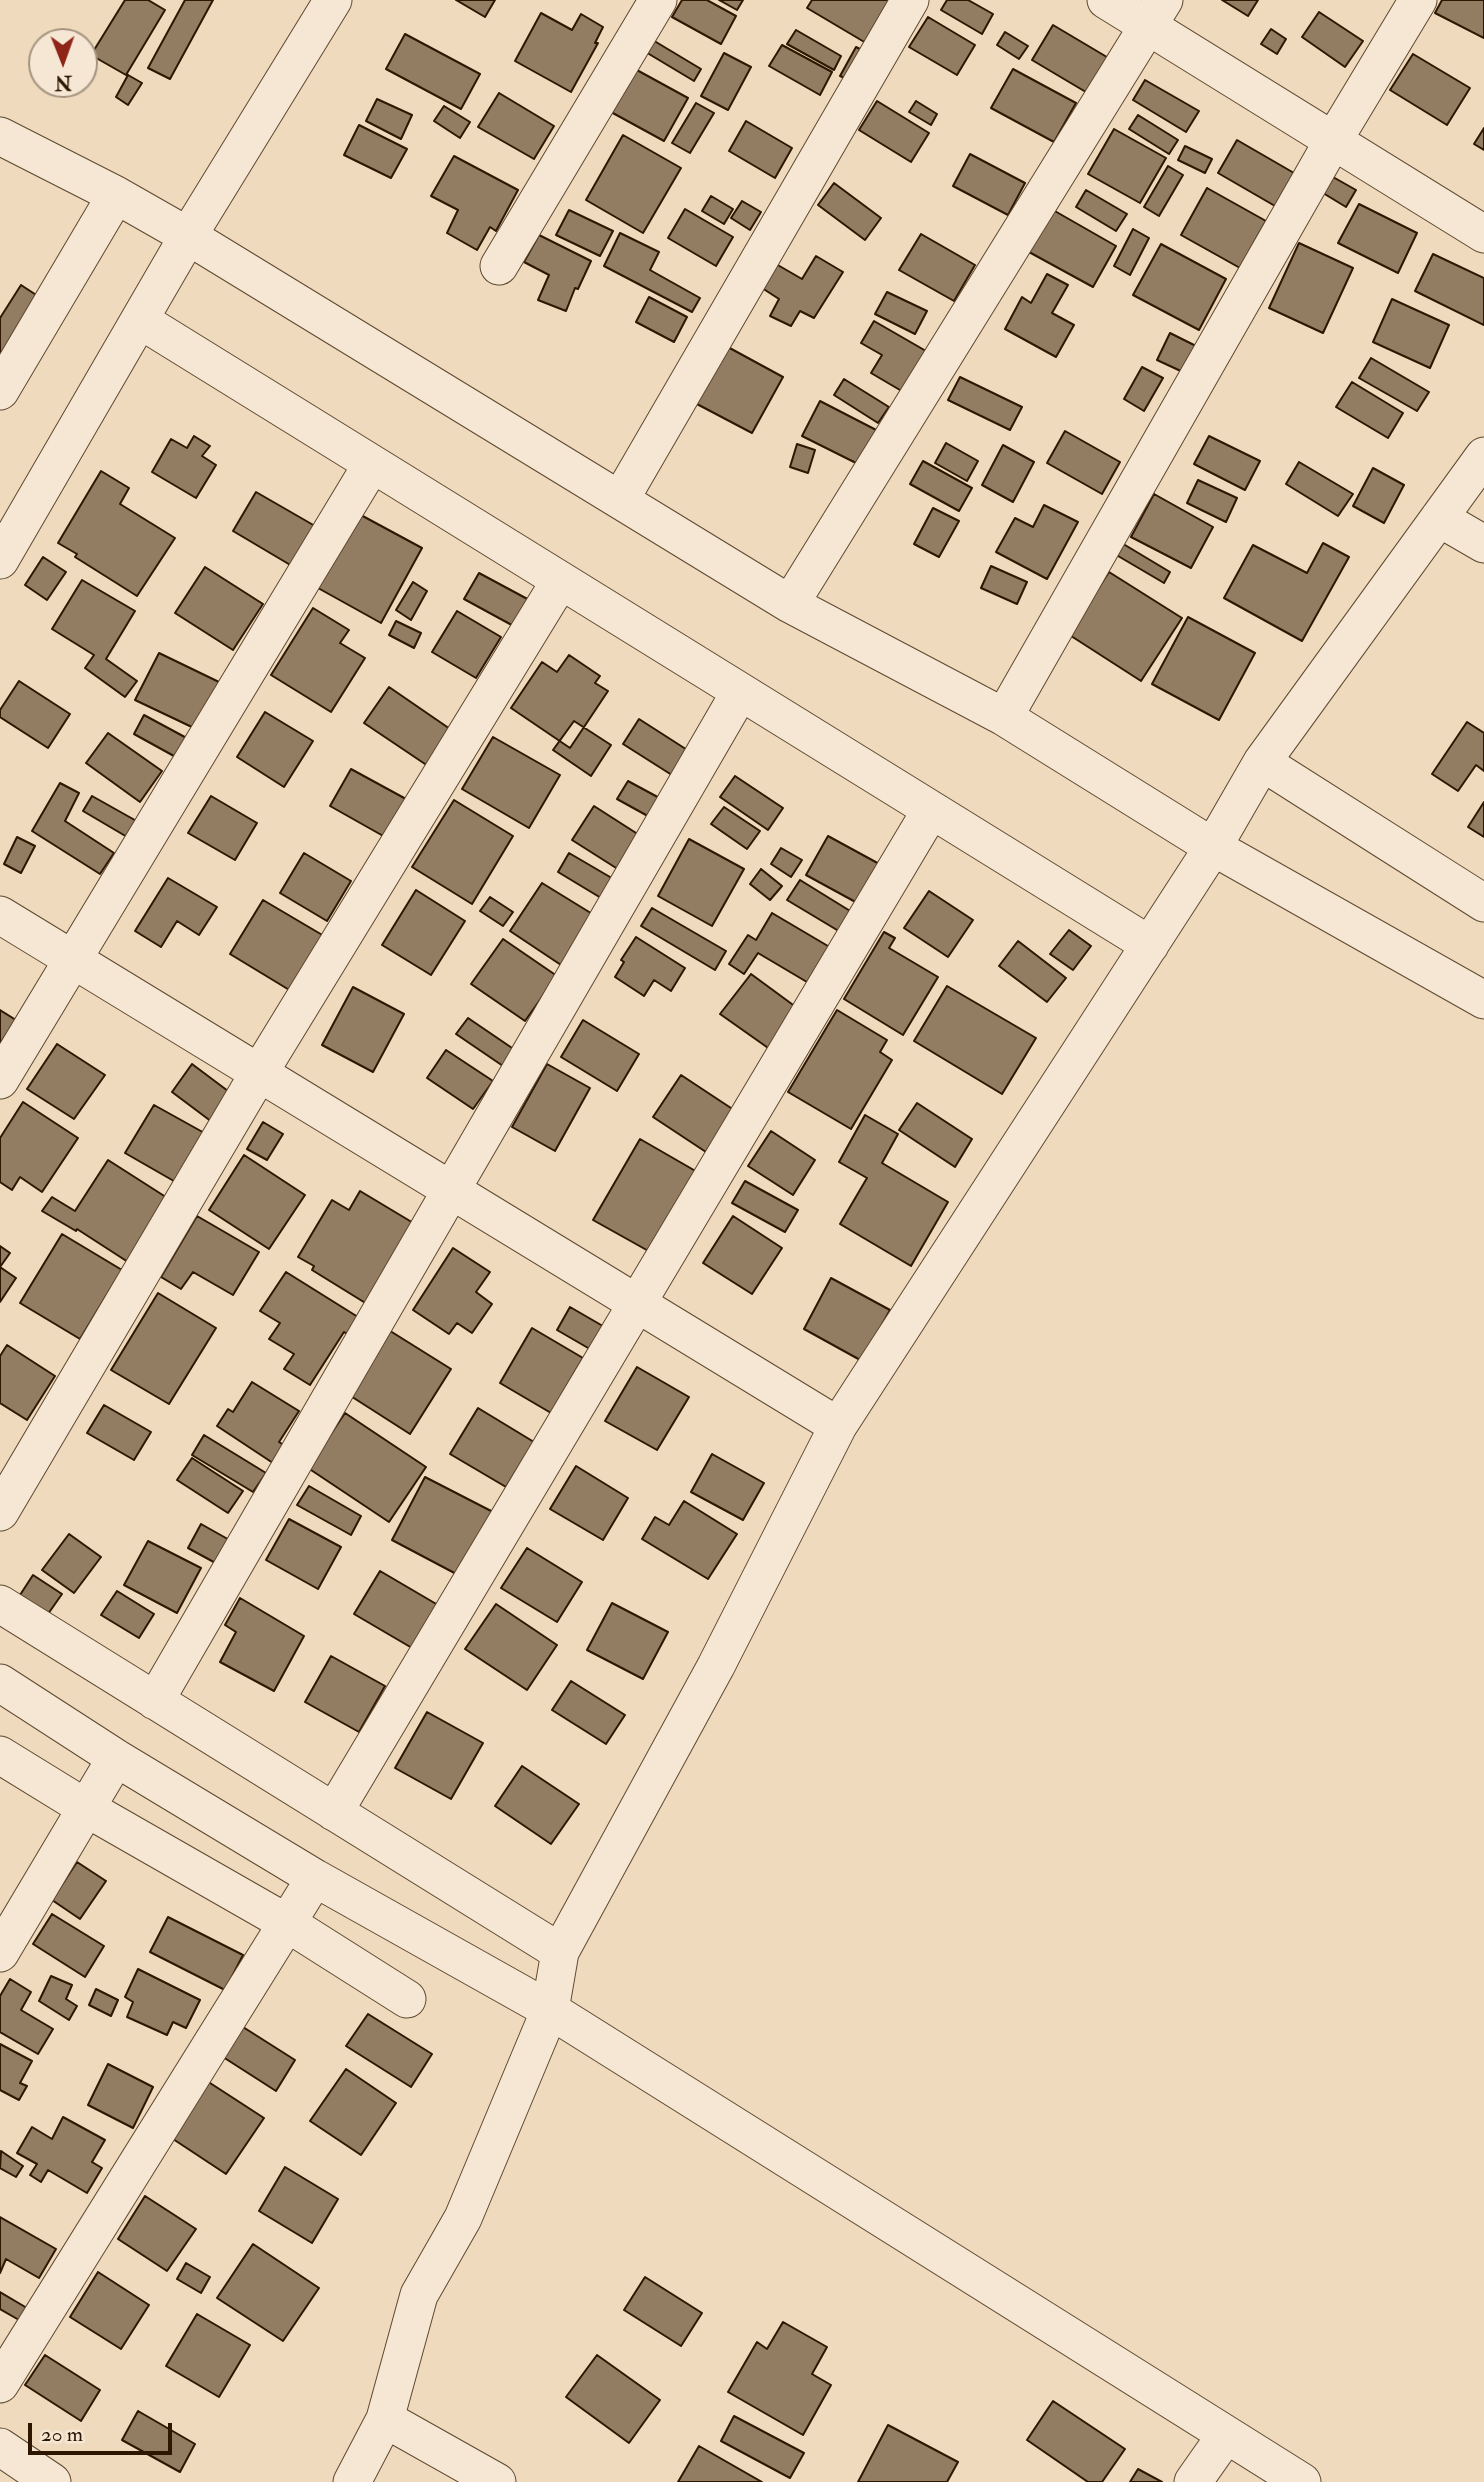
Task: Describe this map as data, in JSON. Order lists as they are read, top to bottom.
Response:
{
  "scale_bar": "20 m",
  "north": "bottom"
}
